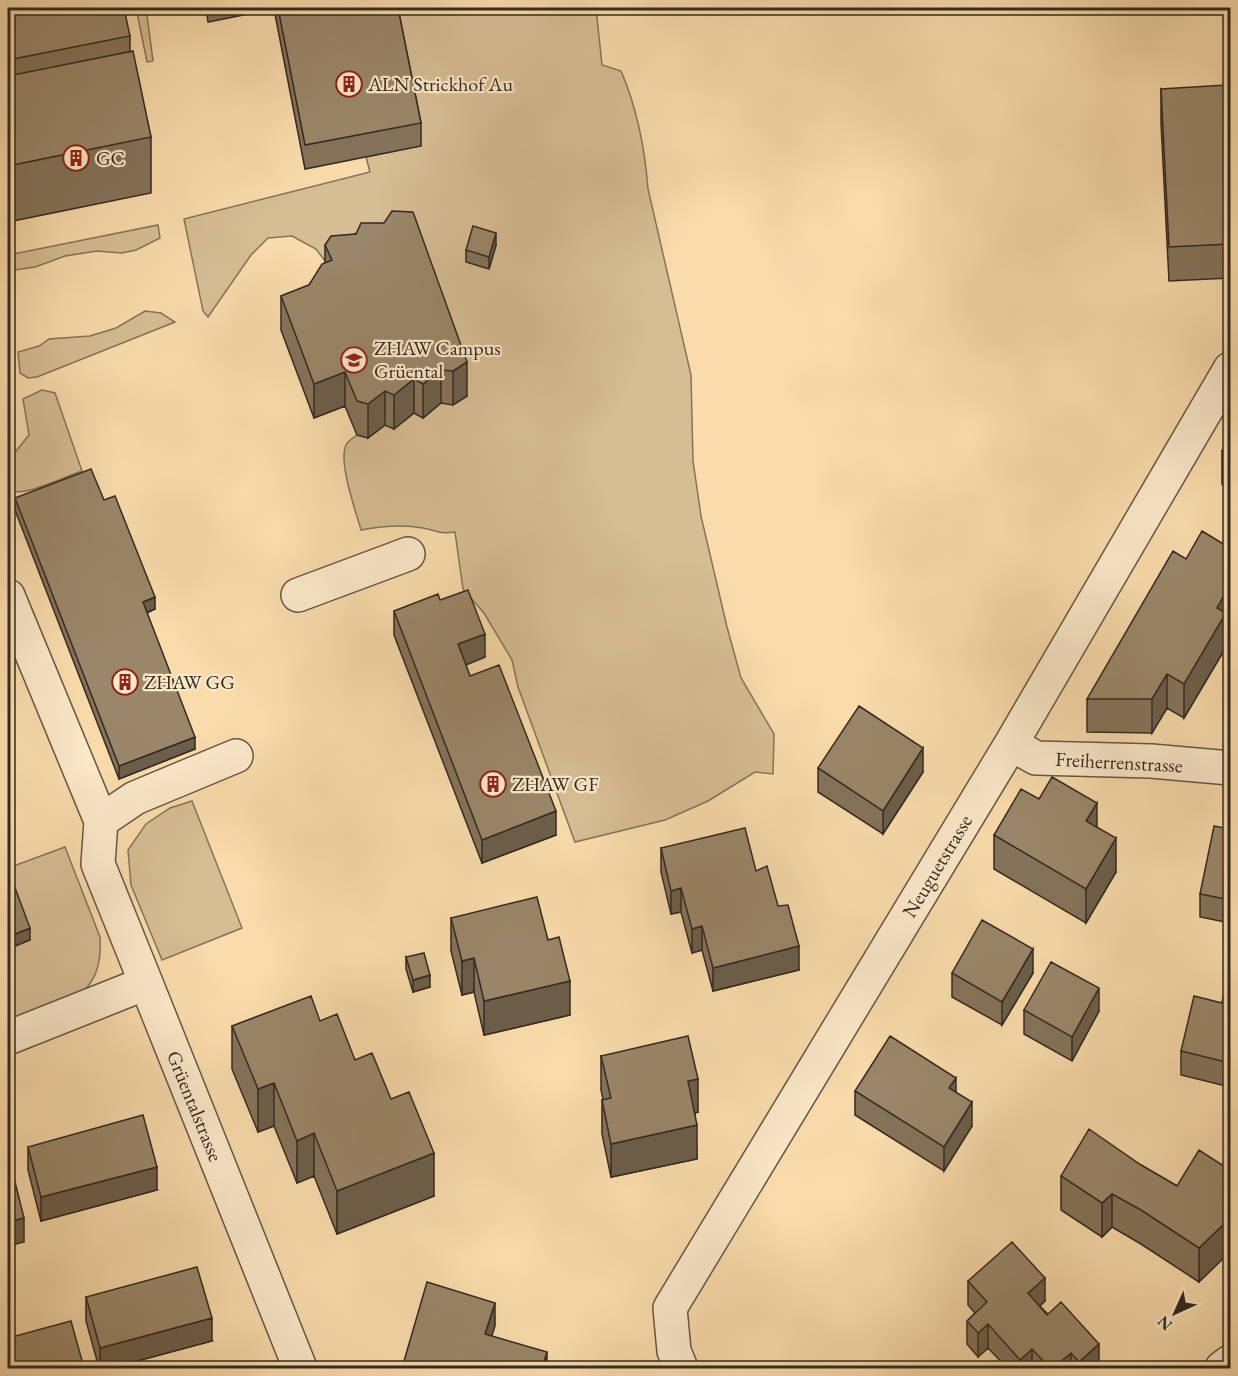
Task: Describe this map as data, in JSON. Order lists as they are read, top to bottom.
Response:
{
  "streets": {
    "street": ["Freiherrenstrasse", "Neuguetstrasse", "Grüentalstrasse"]
  },
  "crossings": [
    ["Freiherrenstrasse", "Neuguetstrasse"]
  ],
  "places": {
    "building": [
      "ALN Strickhof Au",
      "GC",
      "ZHAW GG",
      "ZHAW GF"
    ],
    "school or university": ["ZHAW Campus Grüental"]
  },
  "north": "bottom left"
}
